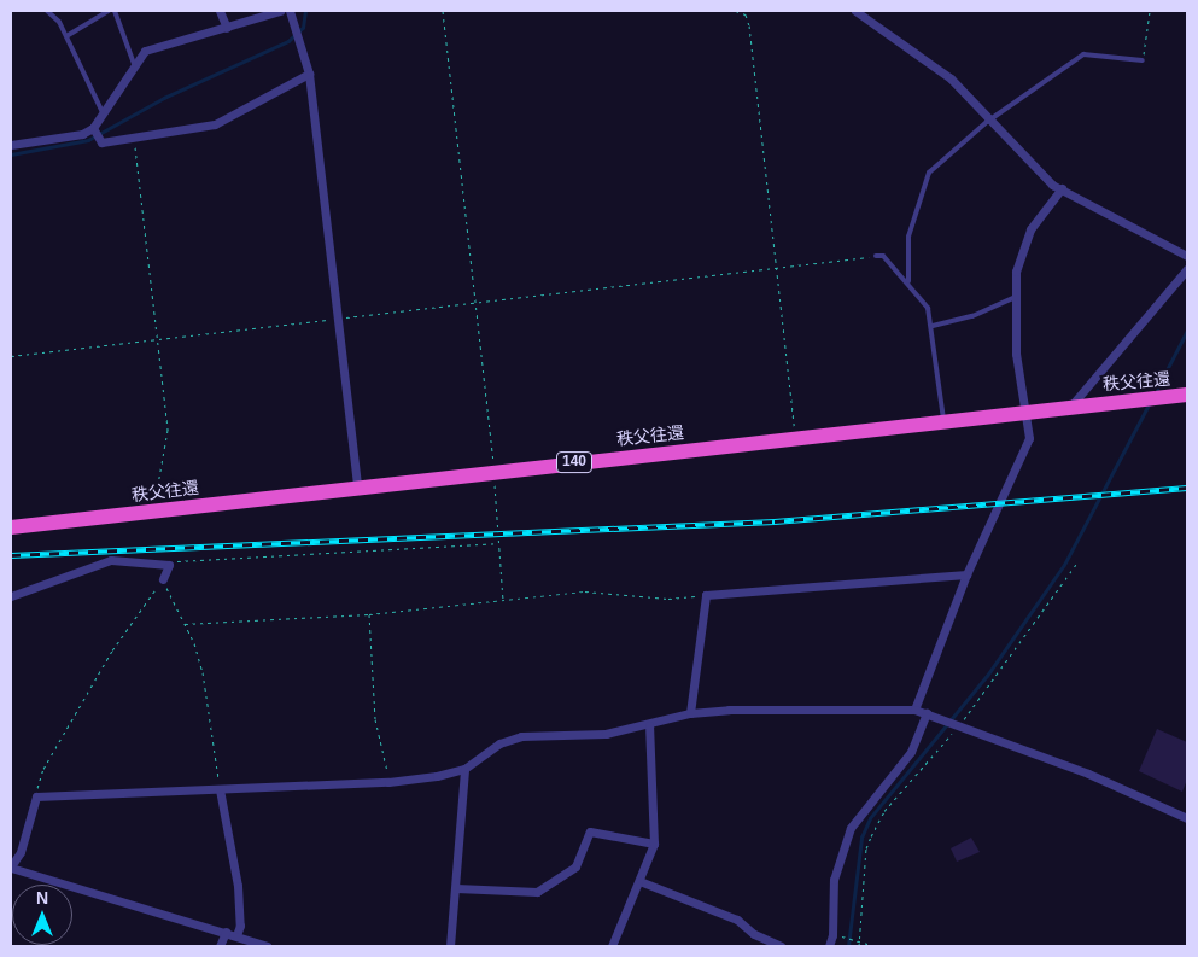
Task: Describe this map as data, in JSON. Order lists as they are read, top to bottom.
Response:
{
  "streets": {
    "highway": ["秩父往還", "140"]
  },
  "north": "top"
}
